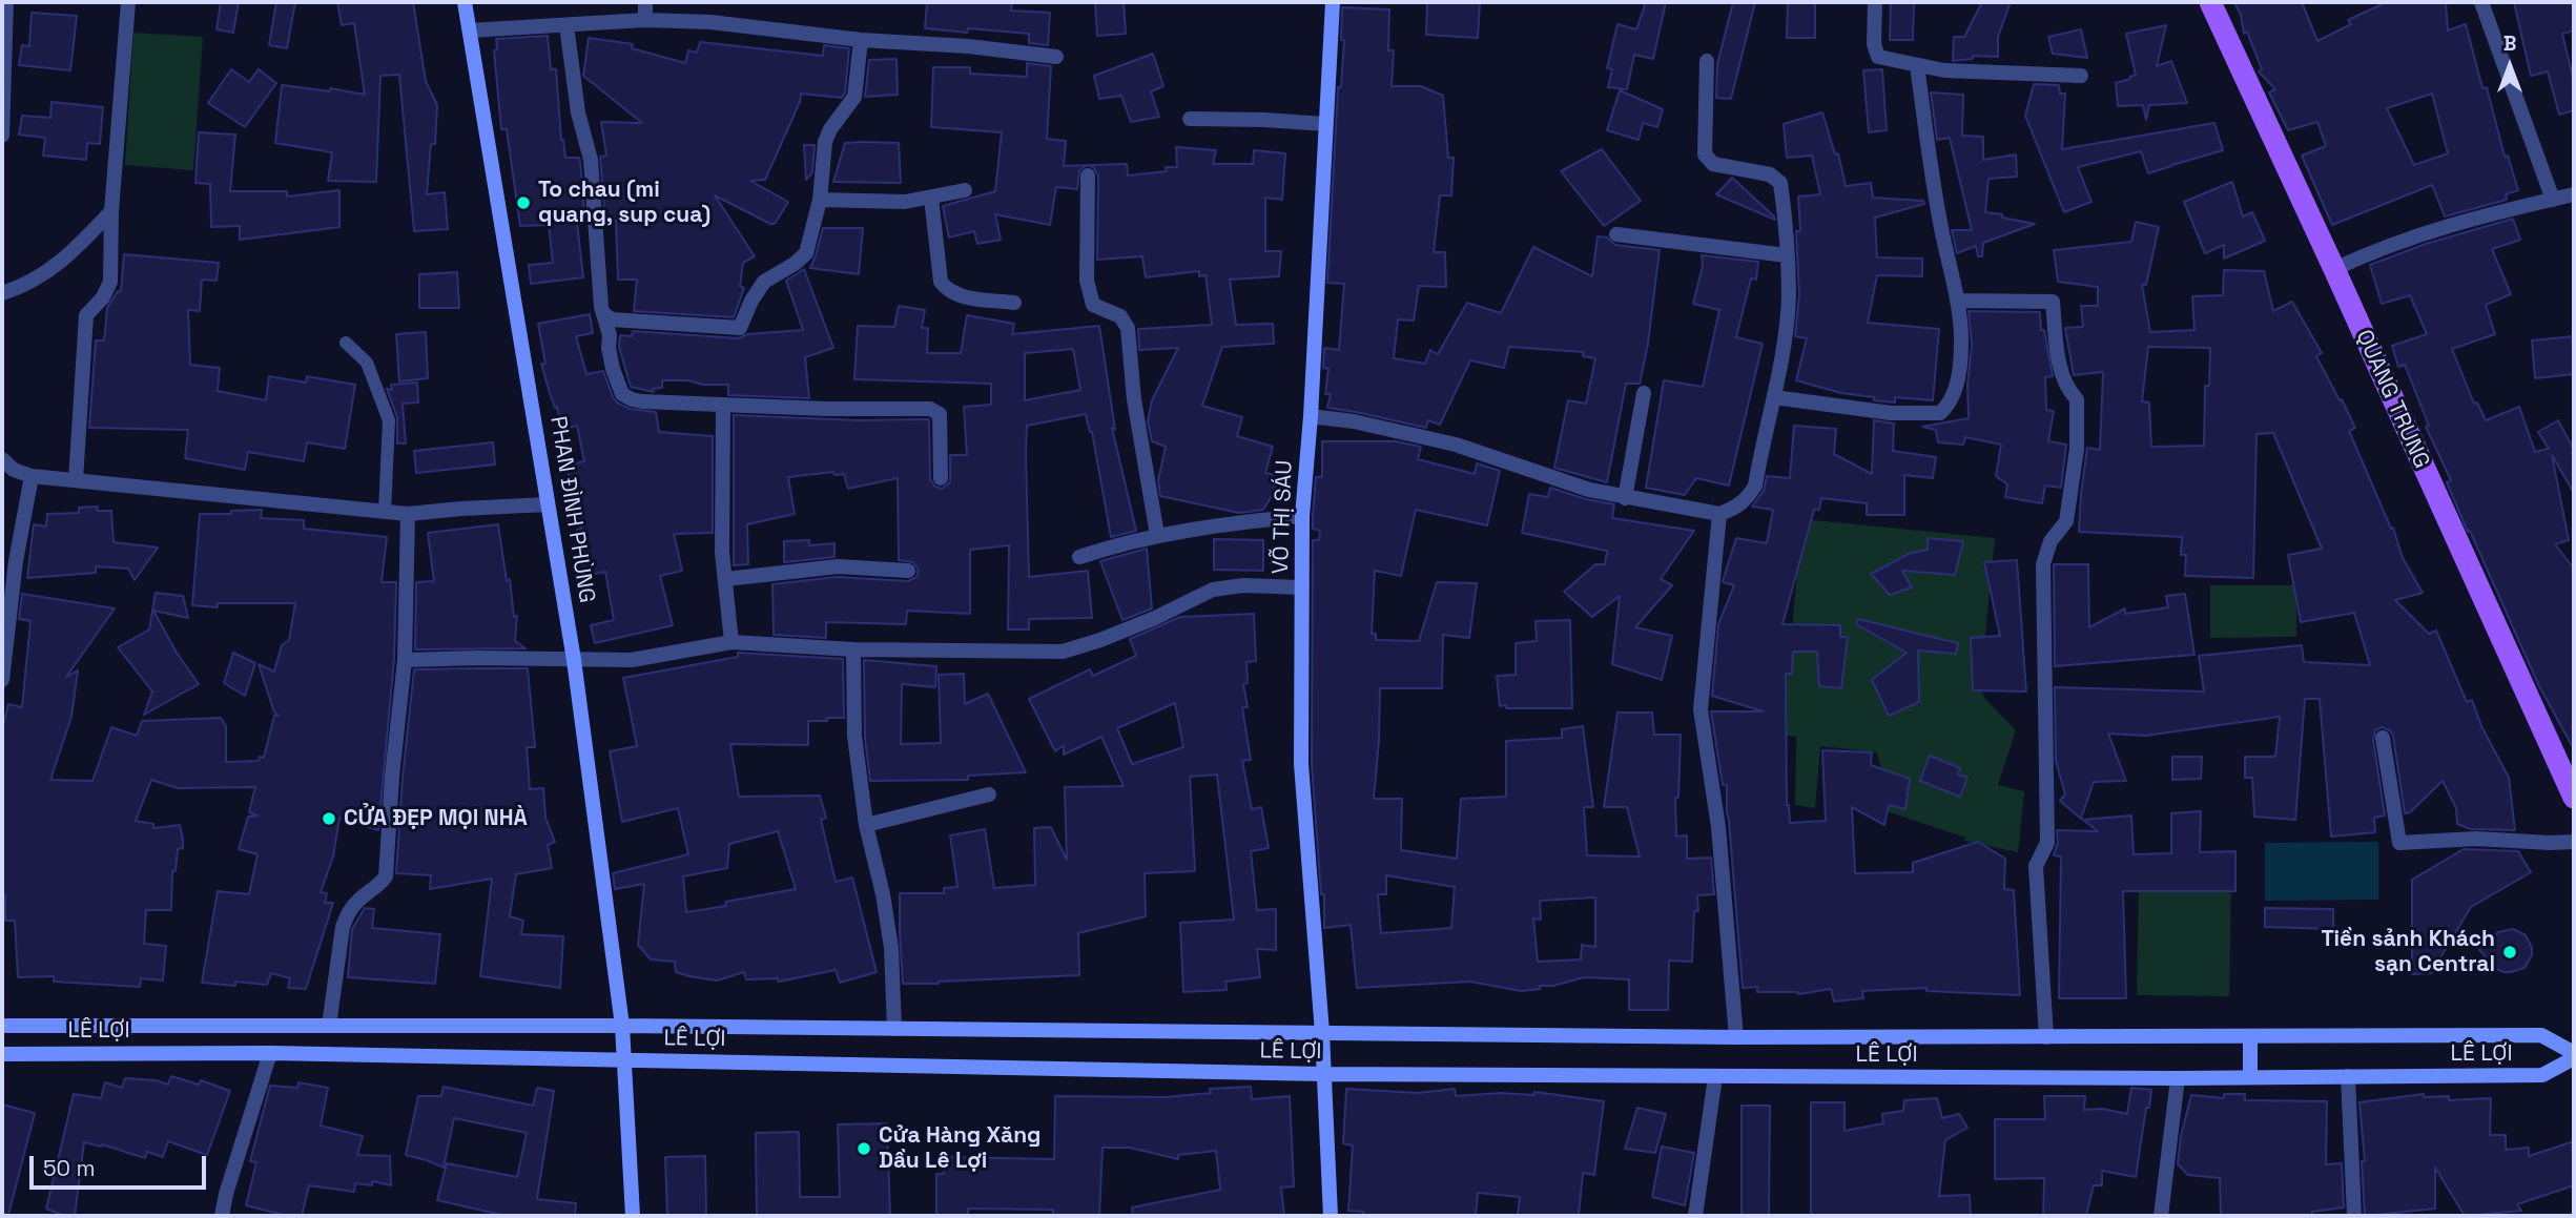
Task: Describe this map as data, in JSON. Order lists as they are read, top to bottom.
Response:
{
  "streets": {
    "main road": [
      "QUANG TRUNG",
      "PHAN ĐÌNH PHÙNG",
      "VÕ THỊ SÁU",
      "LÊ LỢI"
    ]
  },
  "crossings": [
    ["PHAN ĐÌNH PHÙNG", "LÊ LỢI"],
    ["VÕ THỊ SÁU", "LÊ LỢI"]
  ],
  "places": [
    "To chau (mi quang, sup cua)",
    "CỬA ĐẸP MỌI NHÀ",
    "Tiền sảnh Khách sạn Central",
    "Cửa Hàng Xăng Dầu Lê Lợi"
  ],
  "scale_bar": "50 m",
  "north": "top"
}
